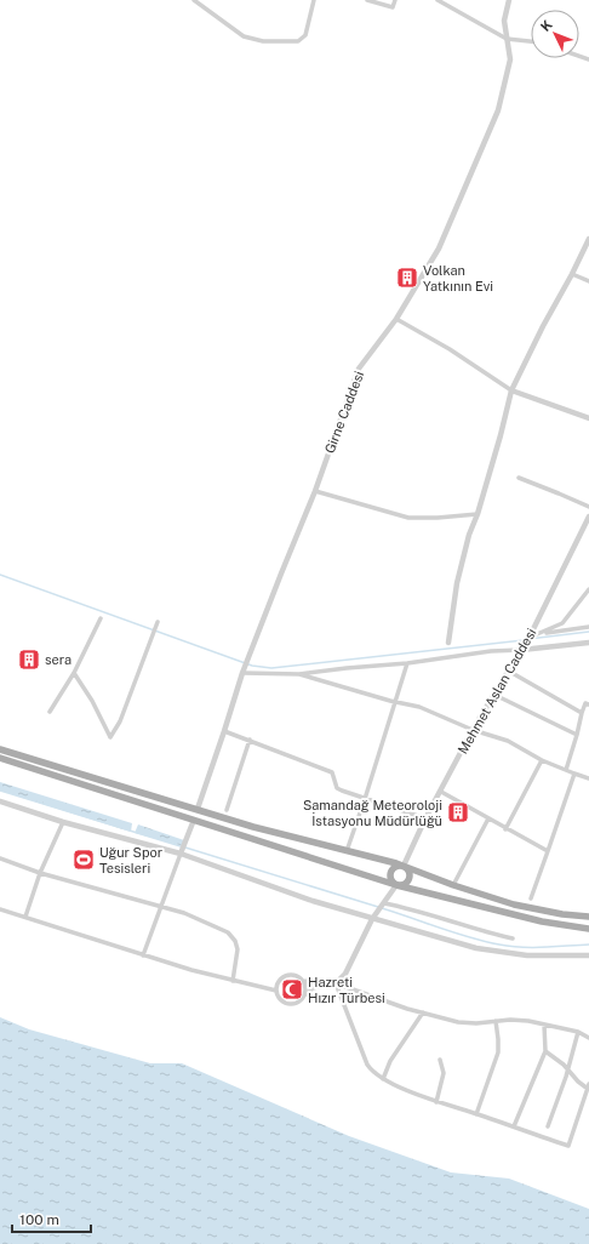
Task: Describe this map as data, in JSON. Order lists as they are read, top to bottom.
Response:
{
  "streets": {
    "street": ["Girne Caddesi", "Mehmet Aslan Caddesi"]
  },
  "places": {
    "building": ["Volkan Yatkının Evi", "sera", "Samandağ Meteoroloji İstasyonu Müdürlüğü"],
    "sports": ["Uğur Spor Tesisleri"],
    "mosque": ["Hazreti Hızır Türbesi"]
  },
  "scale_bar": "100 m",
  "north": "top left"
}
